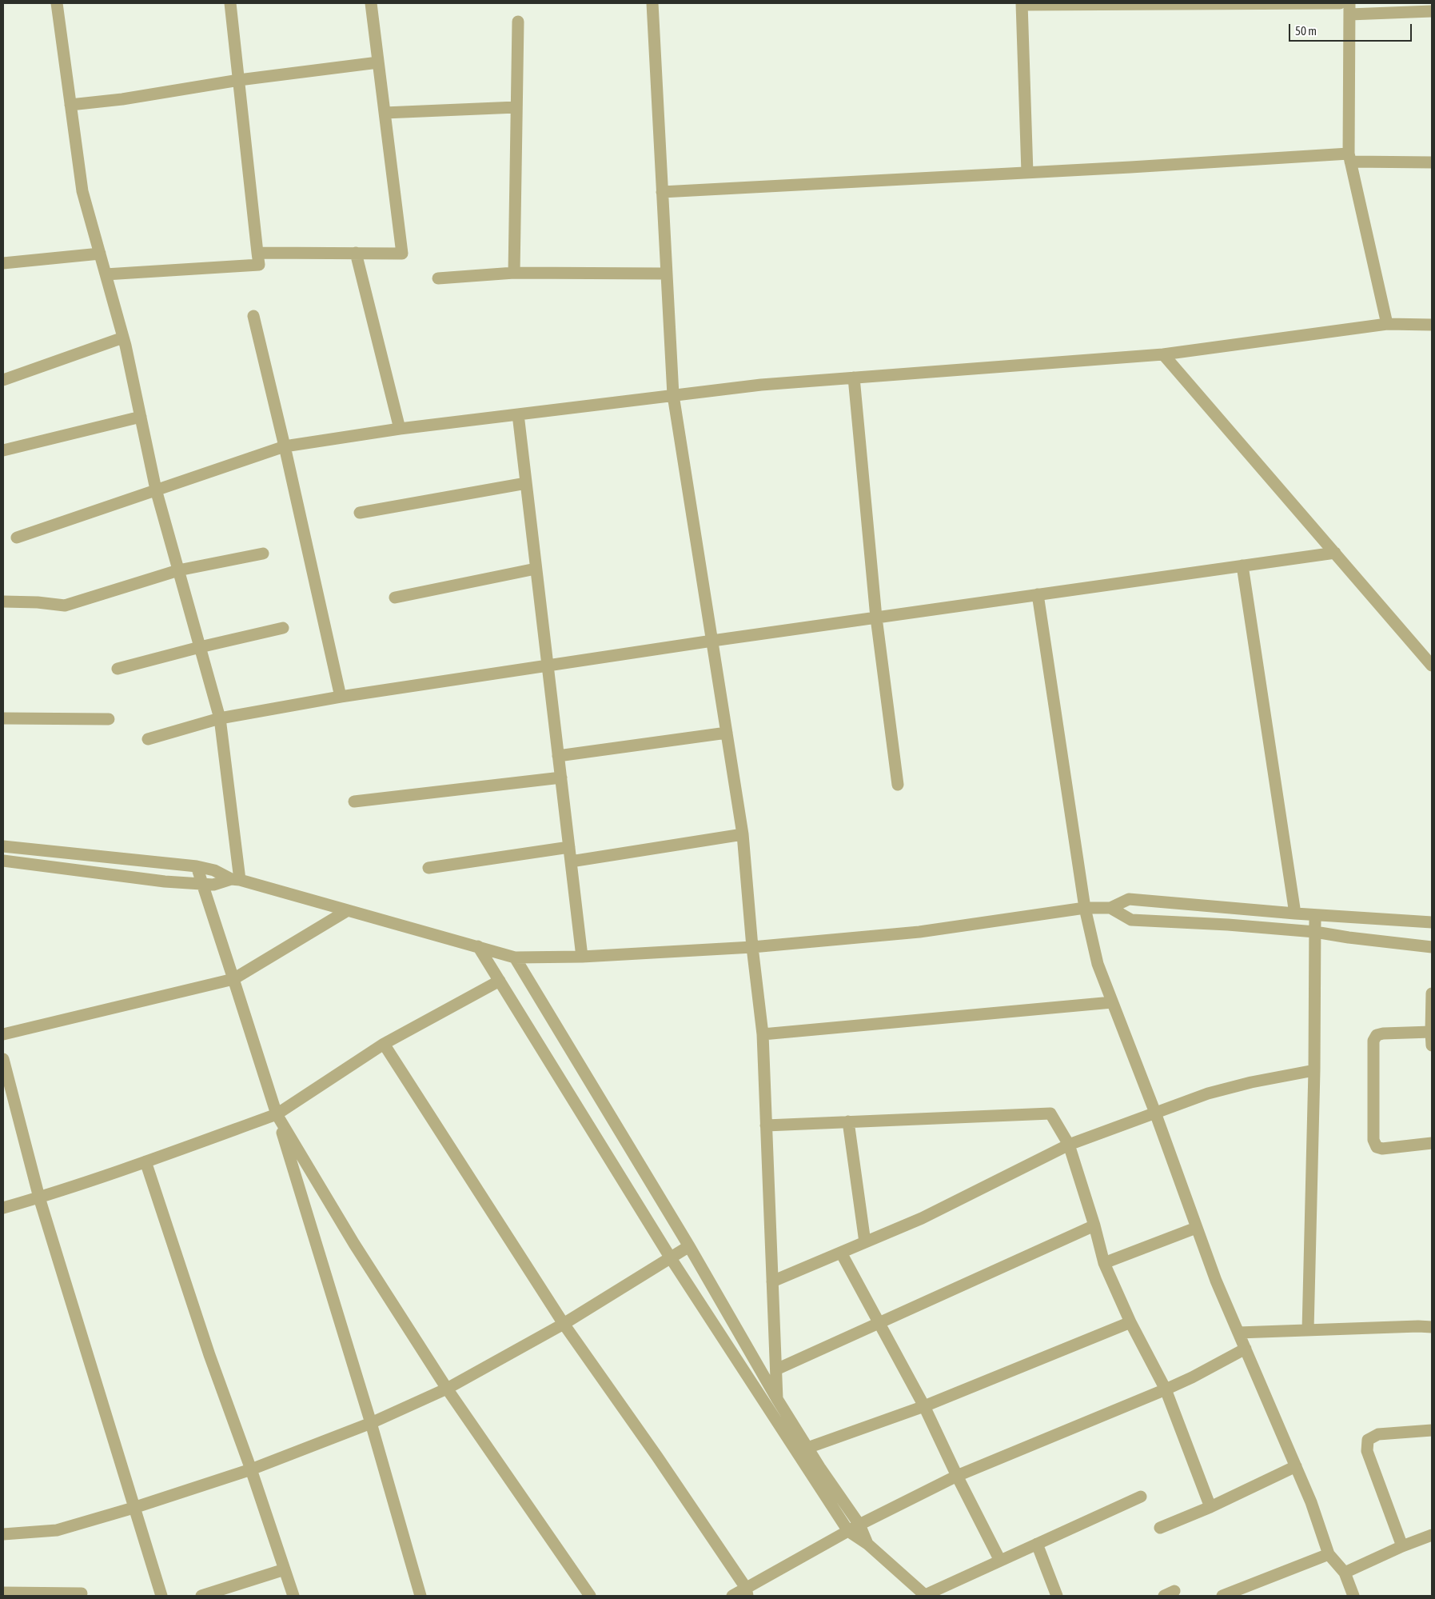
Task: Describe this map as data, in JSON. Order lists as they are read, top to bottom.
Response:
{
  "scale_bar": "50 m"
}
